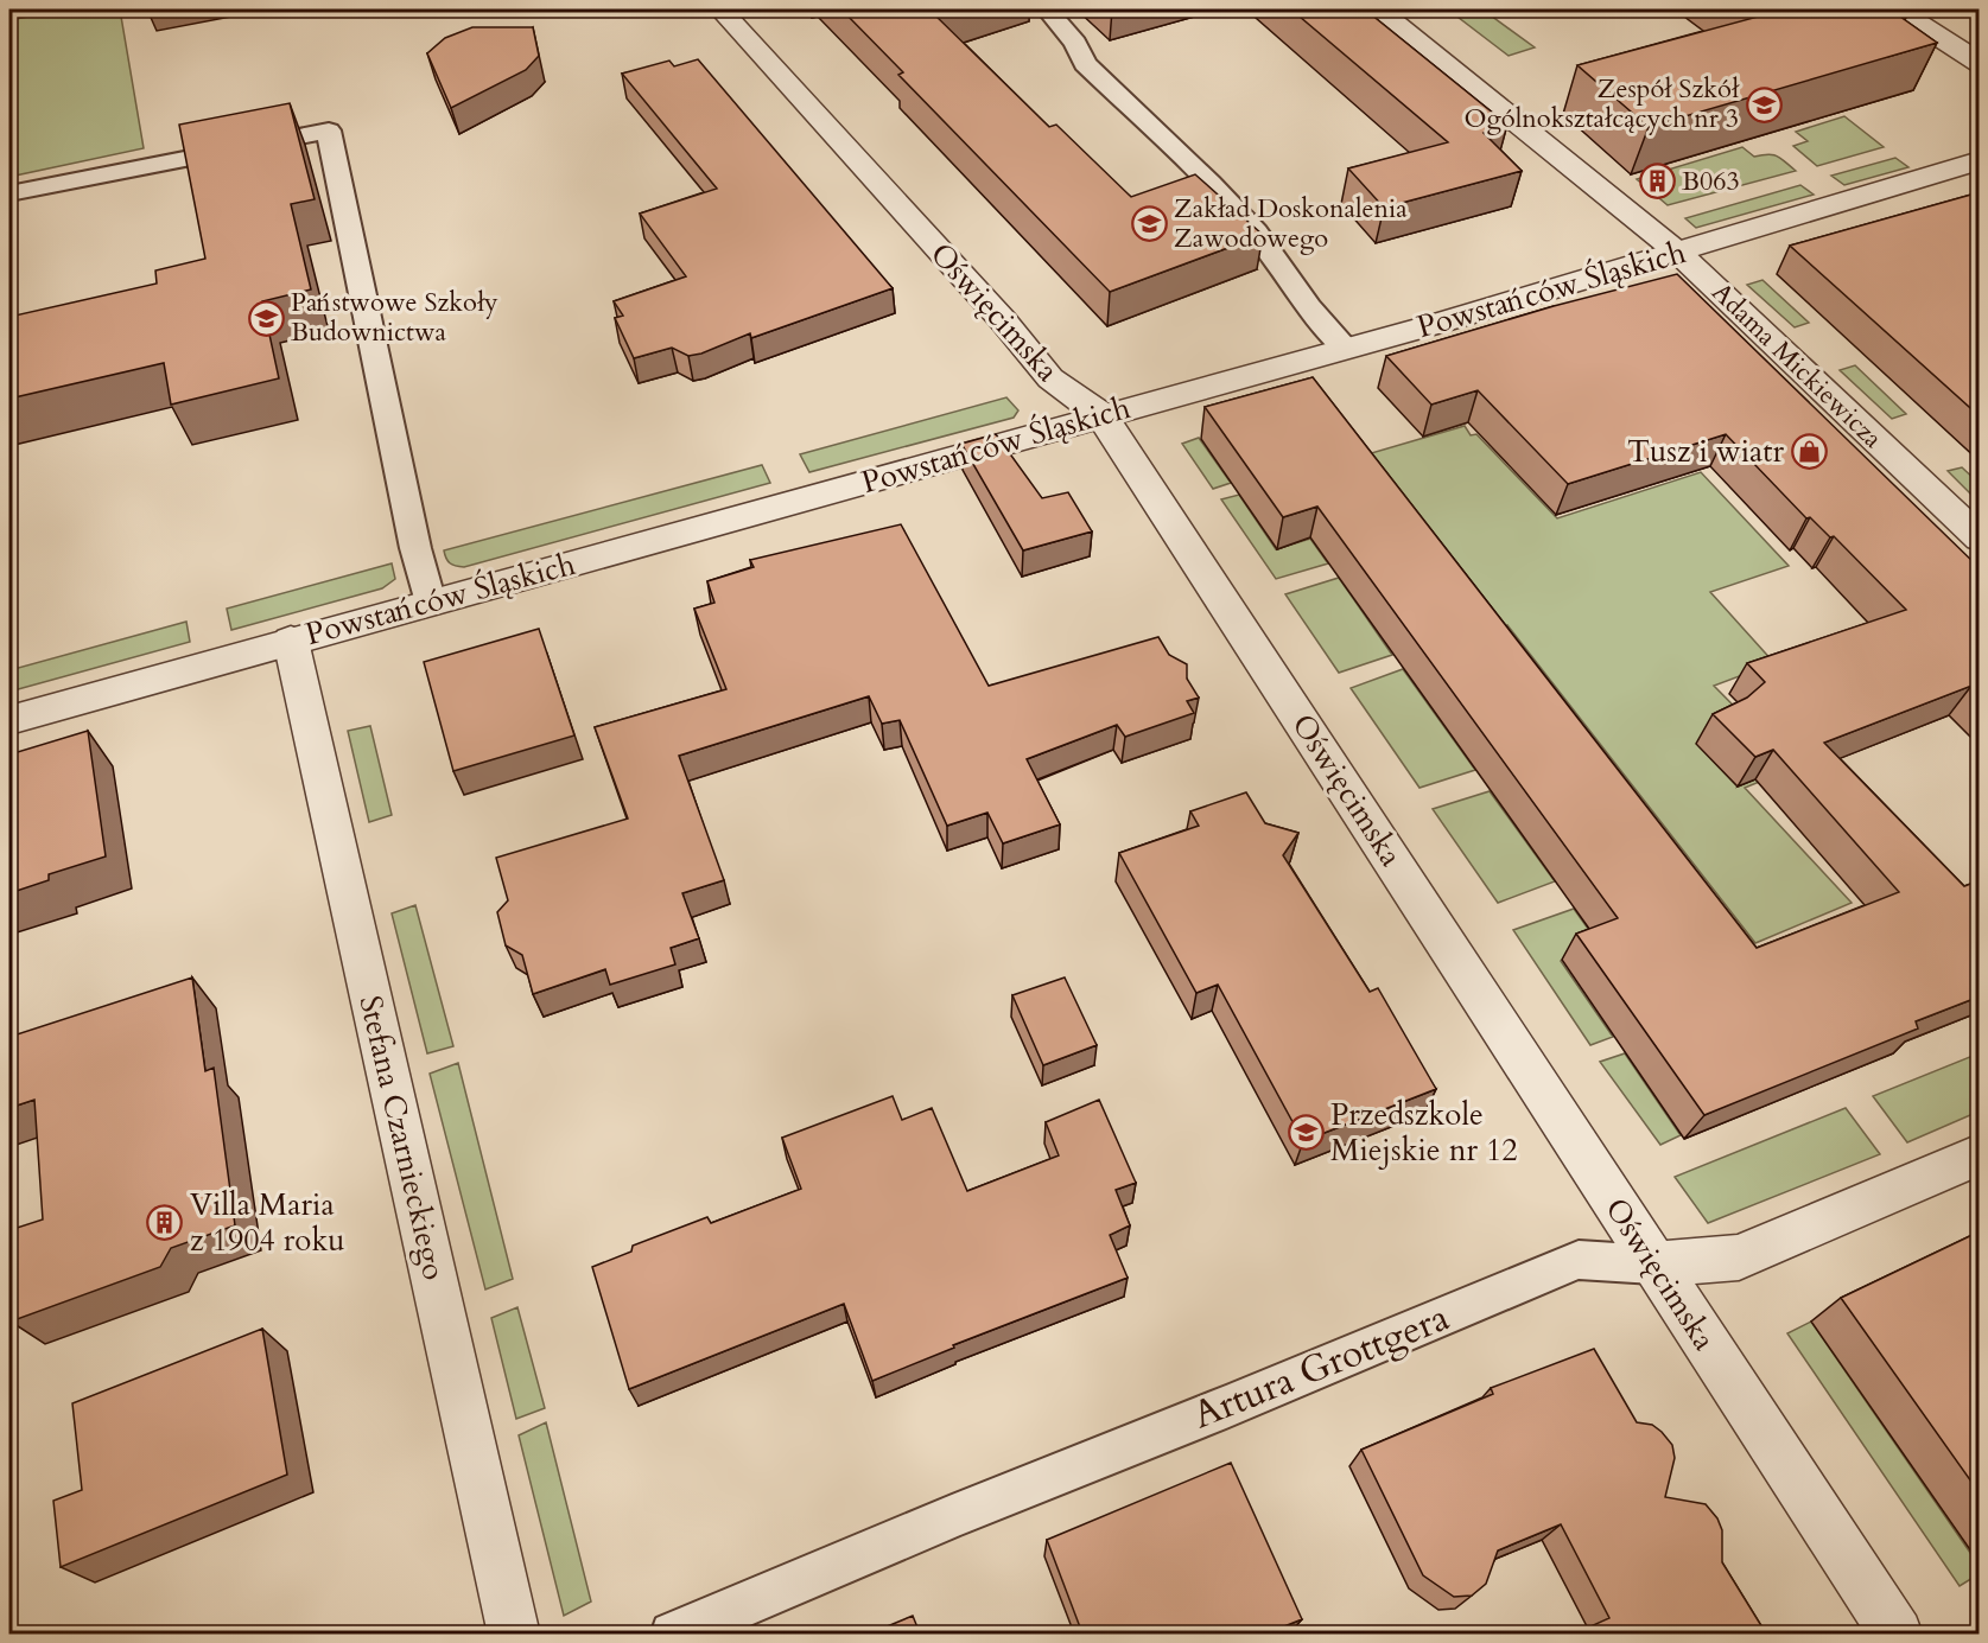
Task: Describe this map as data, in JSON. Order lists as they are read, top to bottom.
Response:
{
  "streets": {
    "street": [
      "Powstańców Śląskich",
      "Oświęcimska",
      "Adama Mickiewicza",
      "Stefana Czarnieckiego",
      "Artura Grottgera"
    ]
  },
  "crossings": [
    ["Powstańców Śląskich", "Oświęcimska"],
    ["Powstańców Śląskich", "Adama Mickiewicza"],
    ["Powstańców Śląskich", "Stefana Czarnieckiego"],
    ["Oświęcimska", "Artura Grottgera"]
  ],
  "places": {
    "school or university": [
      "Zespół Szkół Ogólnokształcących nr 3",
      "Zakład Doskonalenia Zawodowego",
      "Państwowe Szkoły Budownictwa",
      "Przedszkole Miejskie nr 12"
    ],
    "building": ["B063", "Villa Maria z 1904 roku"],
    "shop": ["Tusz i wiatr"]
  }
}
